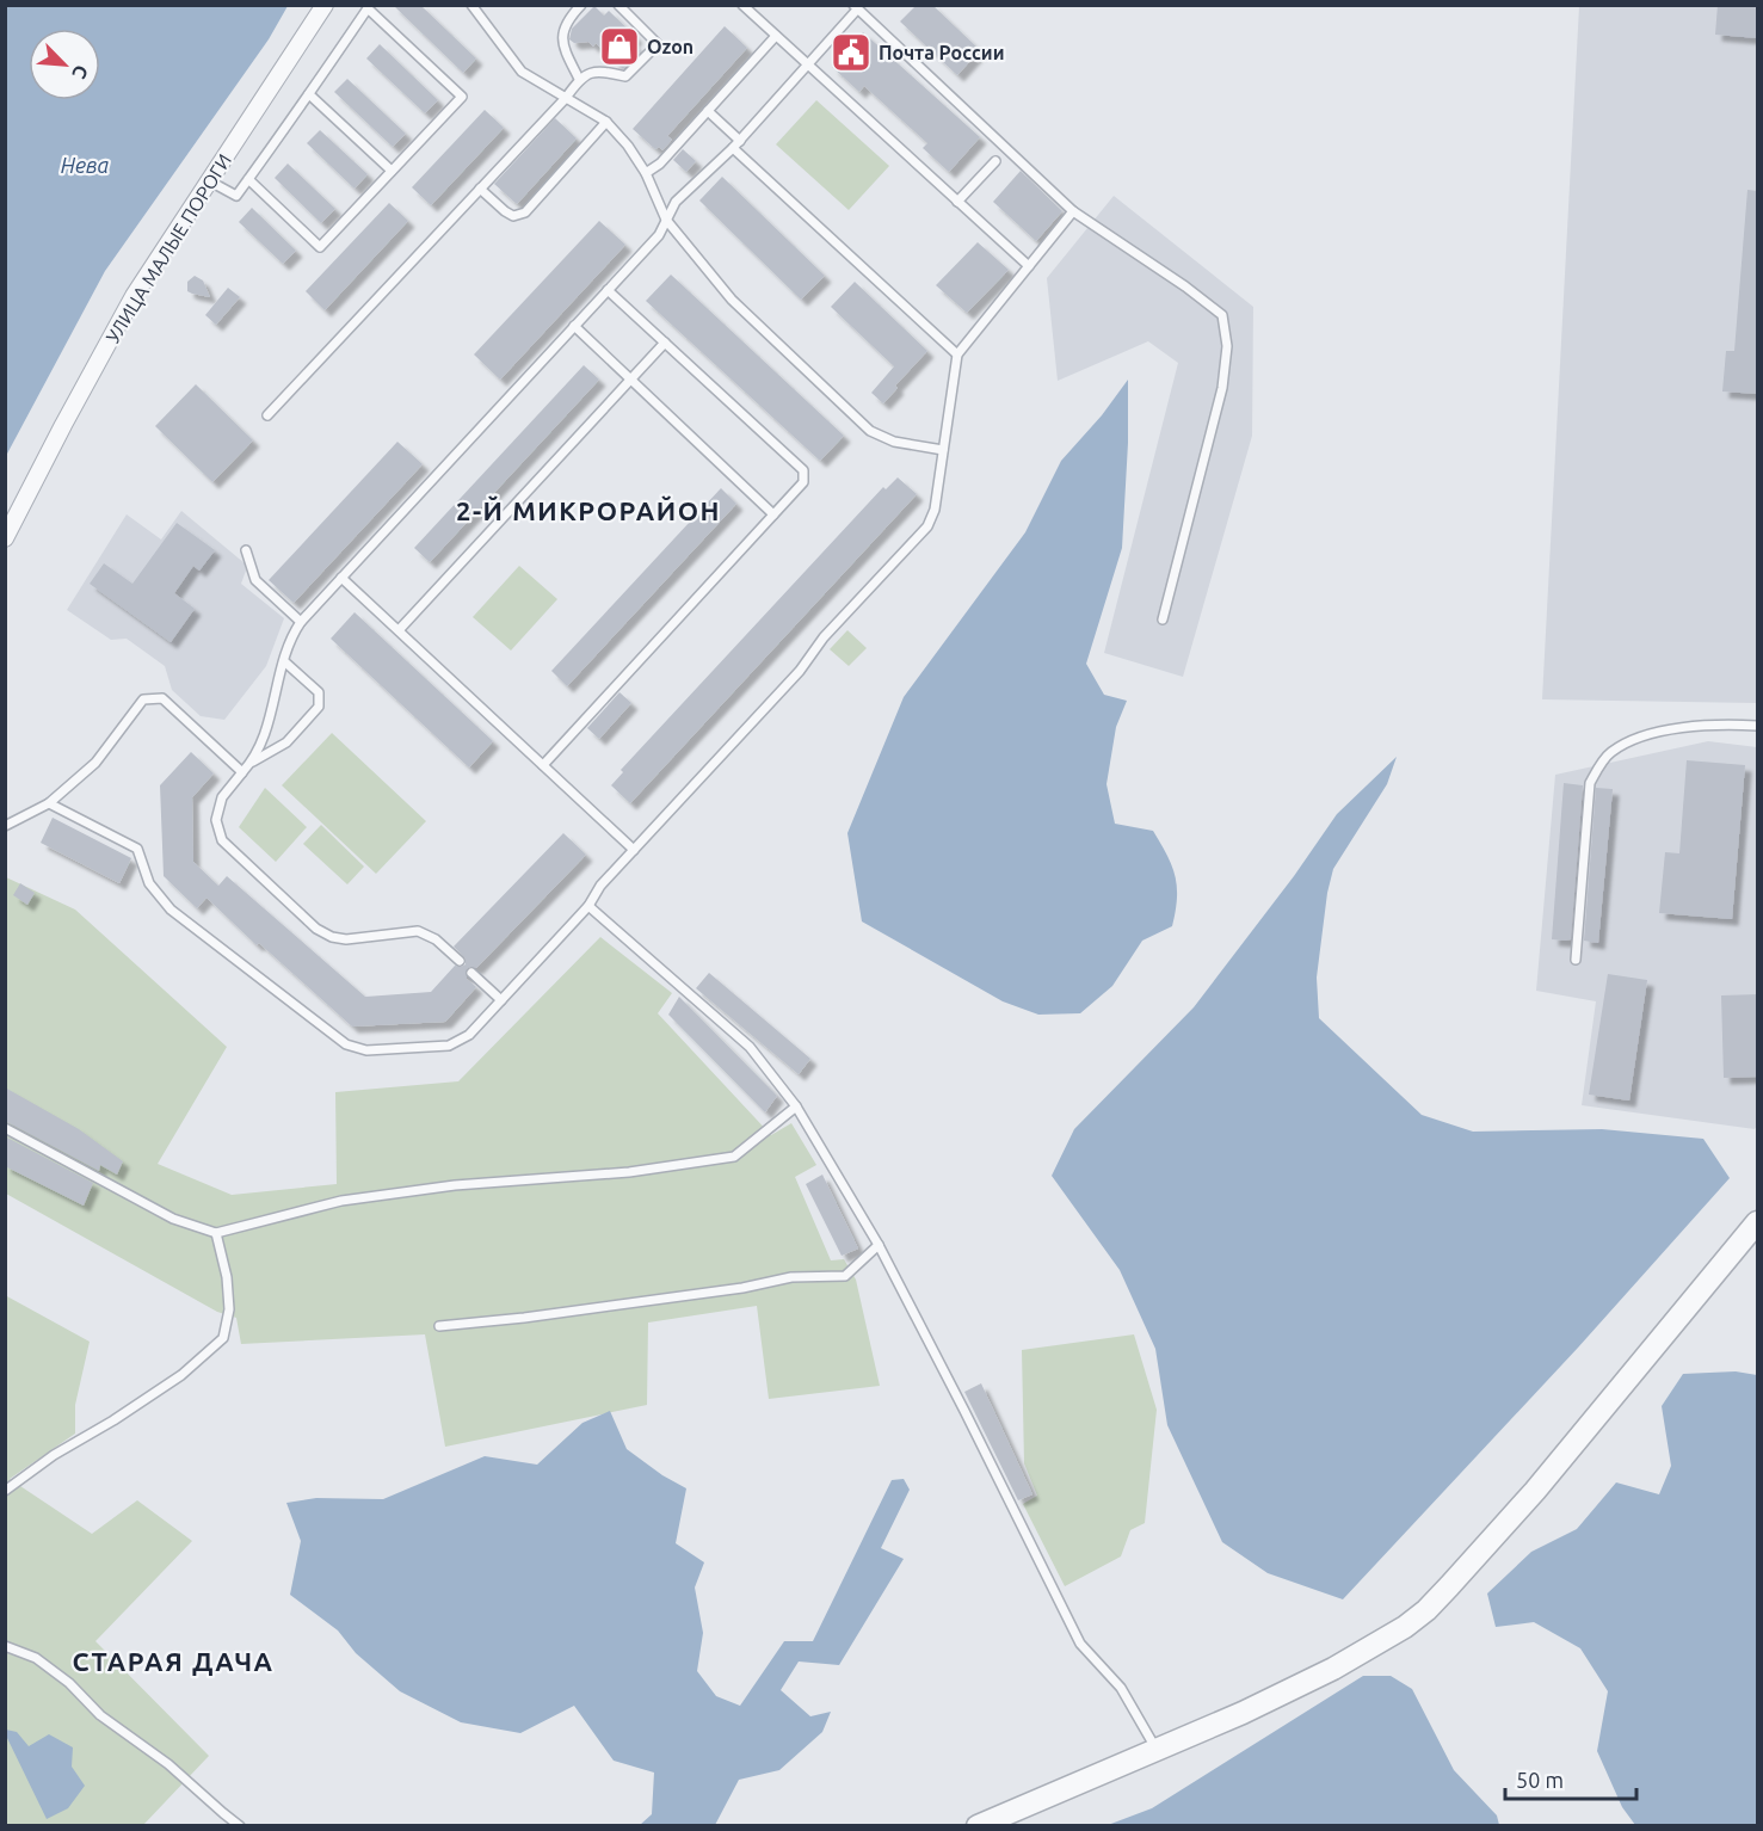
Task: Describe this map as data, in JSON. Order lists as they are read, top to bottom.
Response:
{
  "streets": {
    "street": ["УЛИЦА МАЛЫЕ ПОРОГИ"]
  },
  "districts": ["2-Й МИКРОРАЙОН", "СТАРАЯ ДАЧА"],
  "water": ["Нева"],
  "places": {
    "shop": ["Ozon"],
    "public building": ["Почта России"]
  },
  "scale_bar": "50 m",
  "north": "bottom right"
}
